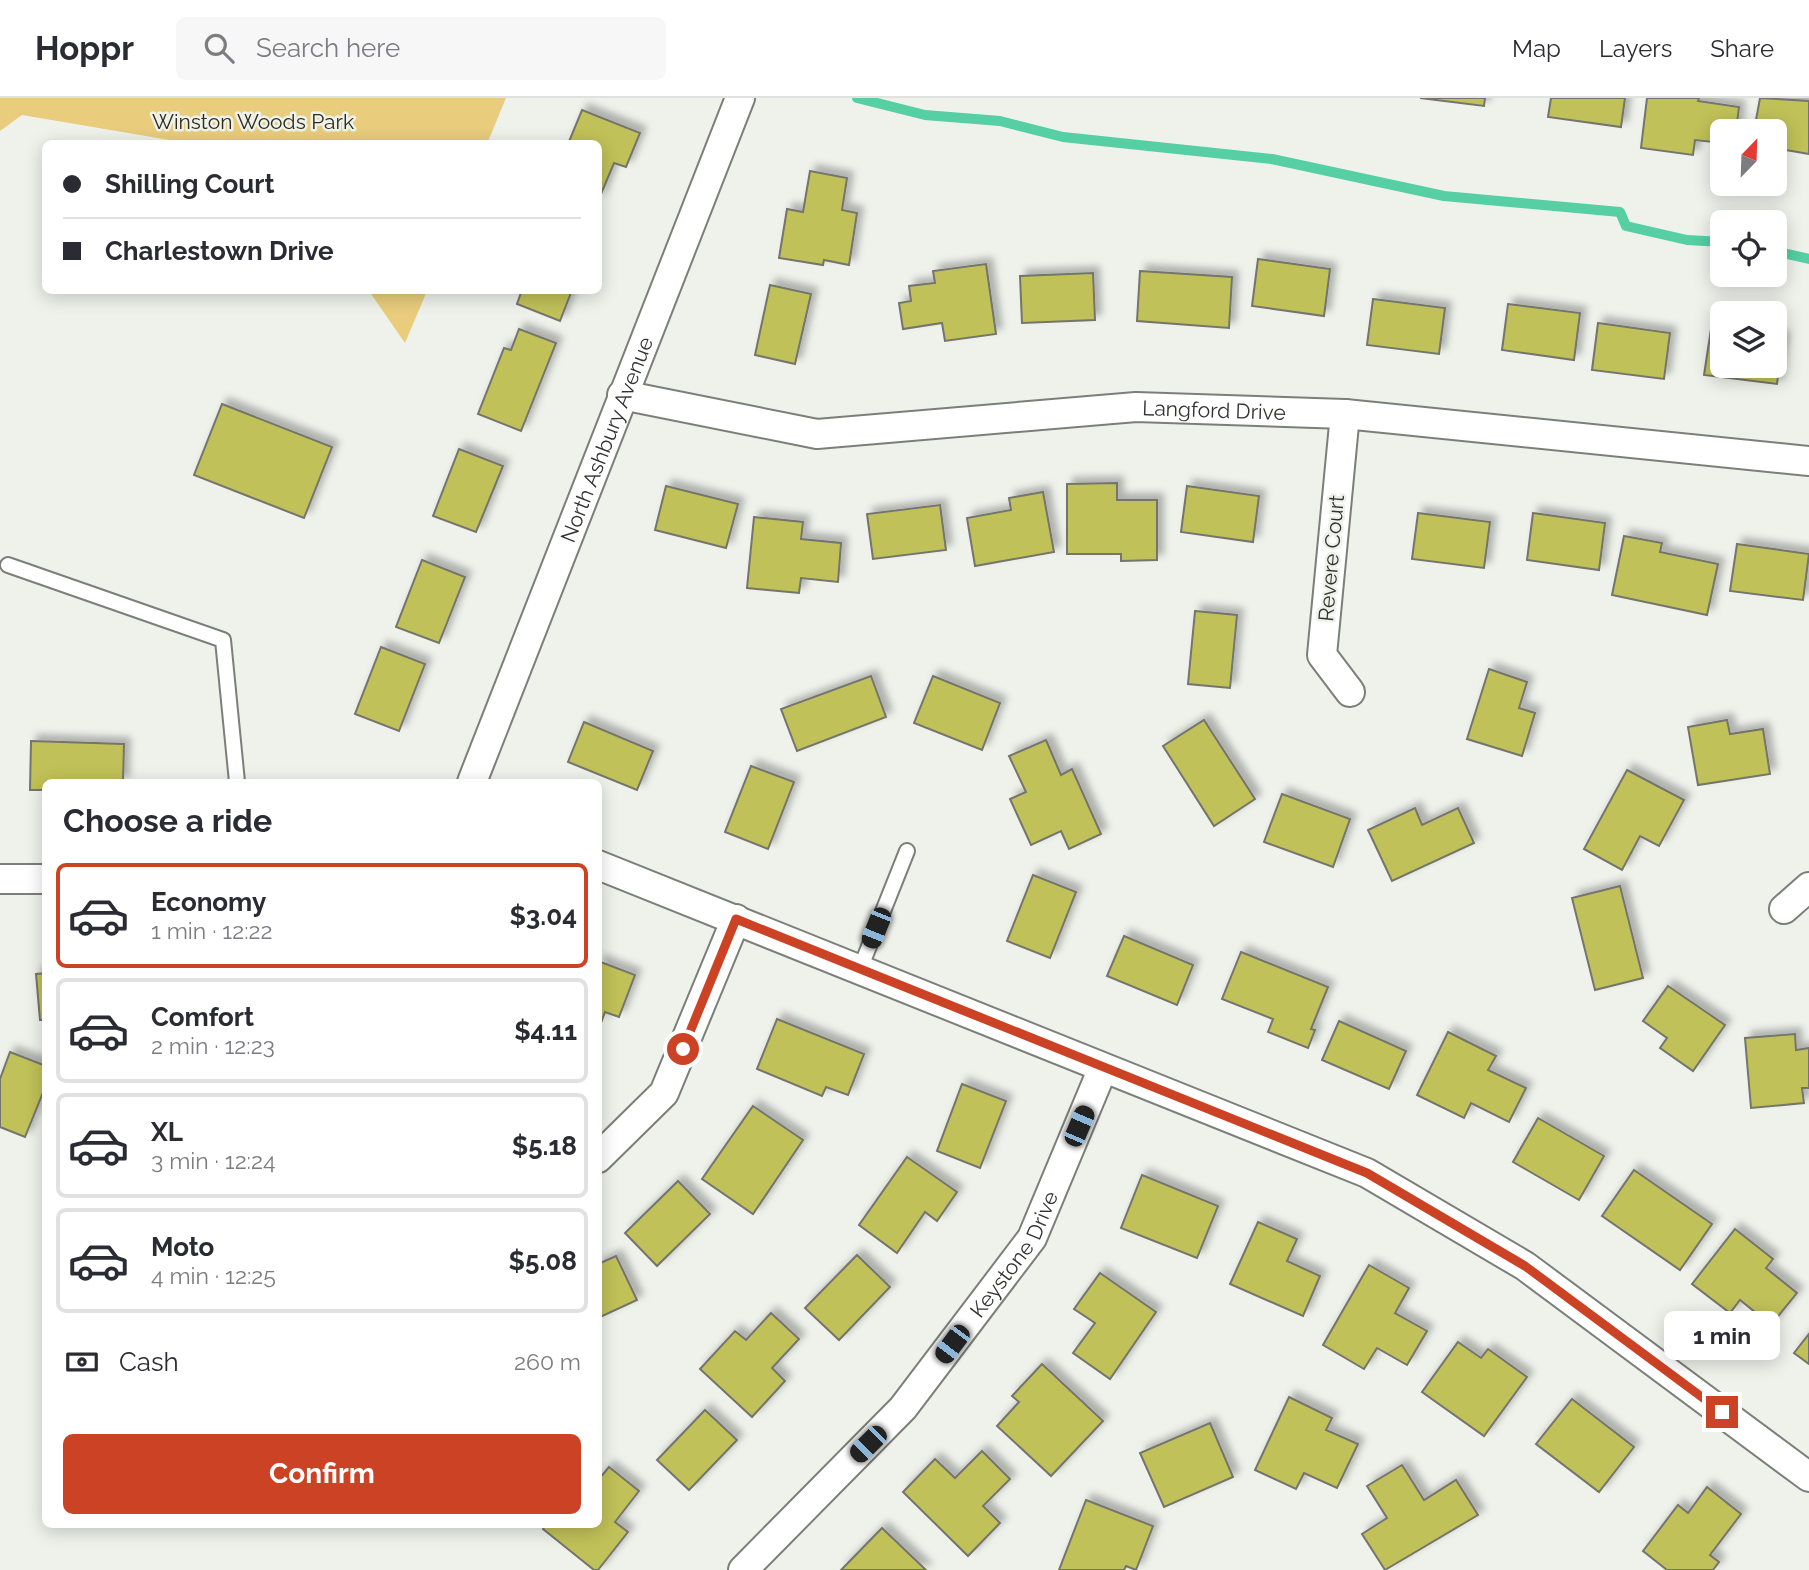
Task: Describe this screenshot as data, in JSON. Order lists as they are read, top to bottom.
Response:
{
  "streets": {
    "street": [
      "Langford Drive",
      "North Ashbury Avenue",
      "Revere Court",
      "Keystone Drive"
    ]
  },
  "crossings": [
    ["Langford Drive", "North Ashbury Avenue"],
    ["Langford Drive", "Revere Court"]
  ],
  "parks": ["Winston Woods Park"],
  "north": "top right",
  "page": {
    "header": "Hoppr",
    "search": "Search here",
    "nav": ["Map", "Layers", "Share"],
    "banner": ["Shilling Court", "Charlestown Drive"],
    "heading": "Choose a ride",
    "list": [
      {
        "name": "Economy",
        "note": "1 min · 12:22",
        "value": "$3.04"
      },
      {
        "name": "Comfort",
        "note": "2 min · 12:23",
        "value": "$4.11"
      },
      {
        "name": "XL",
        "note": "3 min · 12:24",
        "value": "$5.18"
      },
      {
        "name": "Moto",
        "note": "4 min · 12:25",
        "value": "$5.08"
      }
    ],
    "bubble": "1 min",
    "pay": ["Cash", "260 m"],
    "buttons": "Confirm"
  }
}
